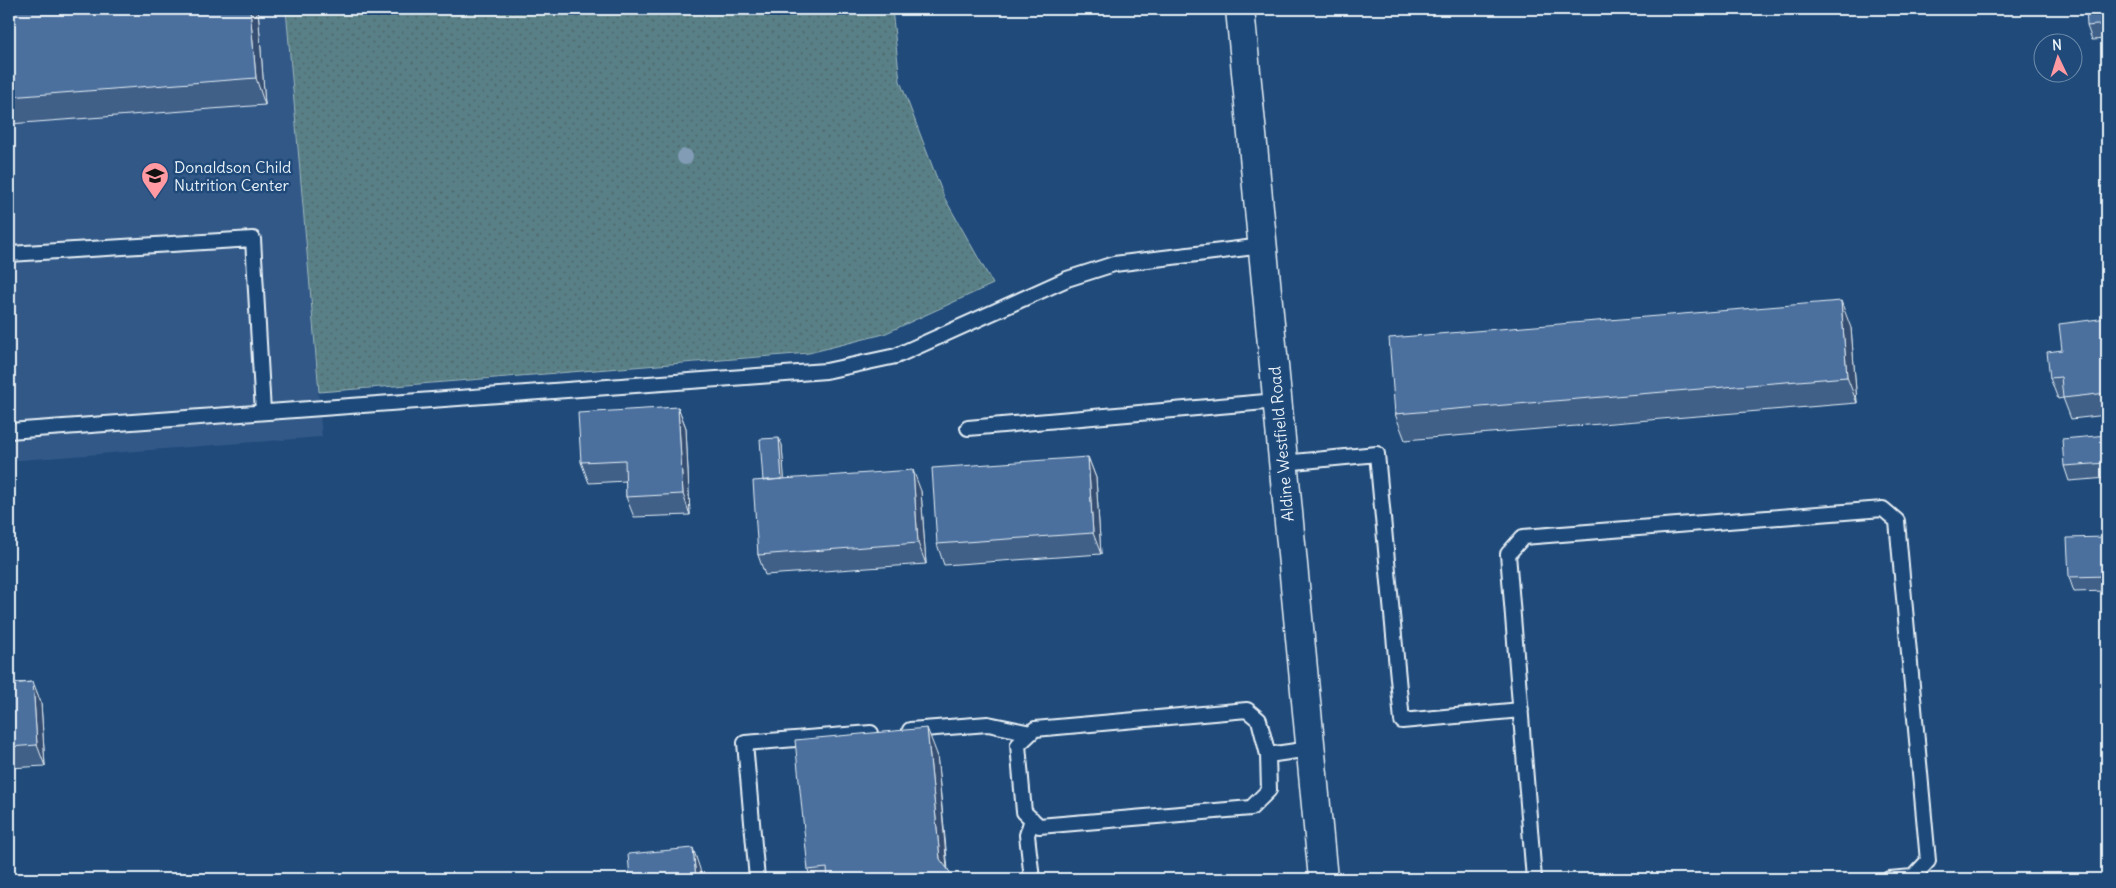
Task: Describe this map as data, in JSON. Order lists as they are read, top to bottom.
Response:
{
  "streets": {
    "main road": ["Aldine Westfield Road"]
  },
  "places": {
    "school or university": ["Donaldson Child Nutrition Center"]
  },
  "north": "top"
}
